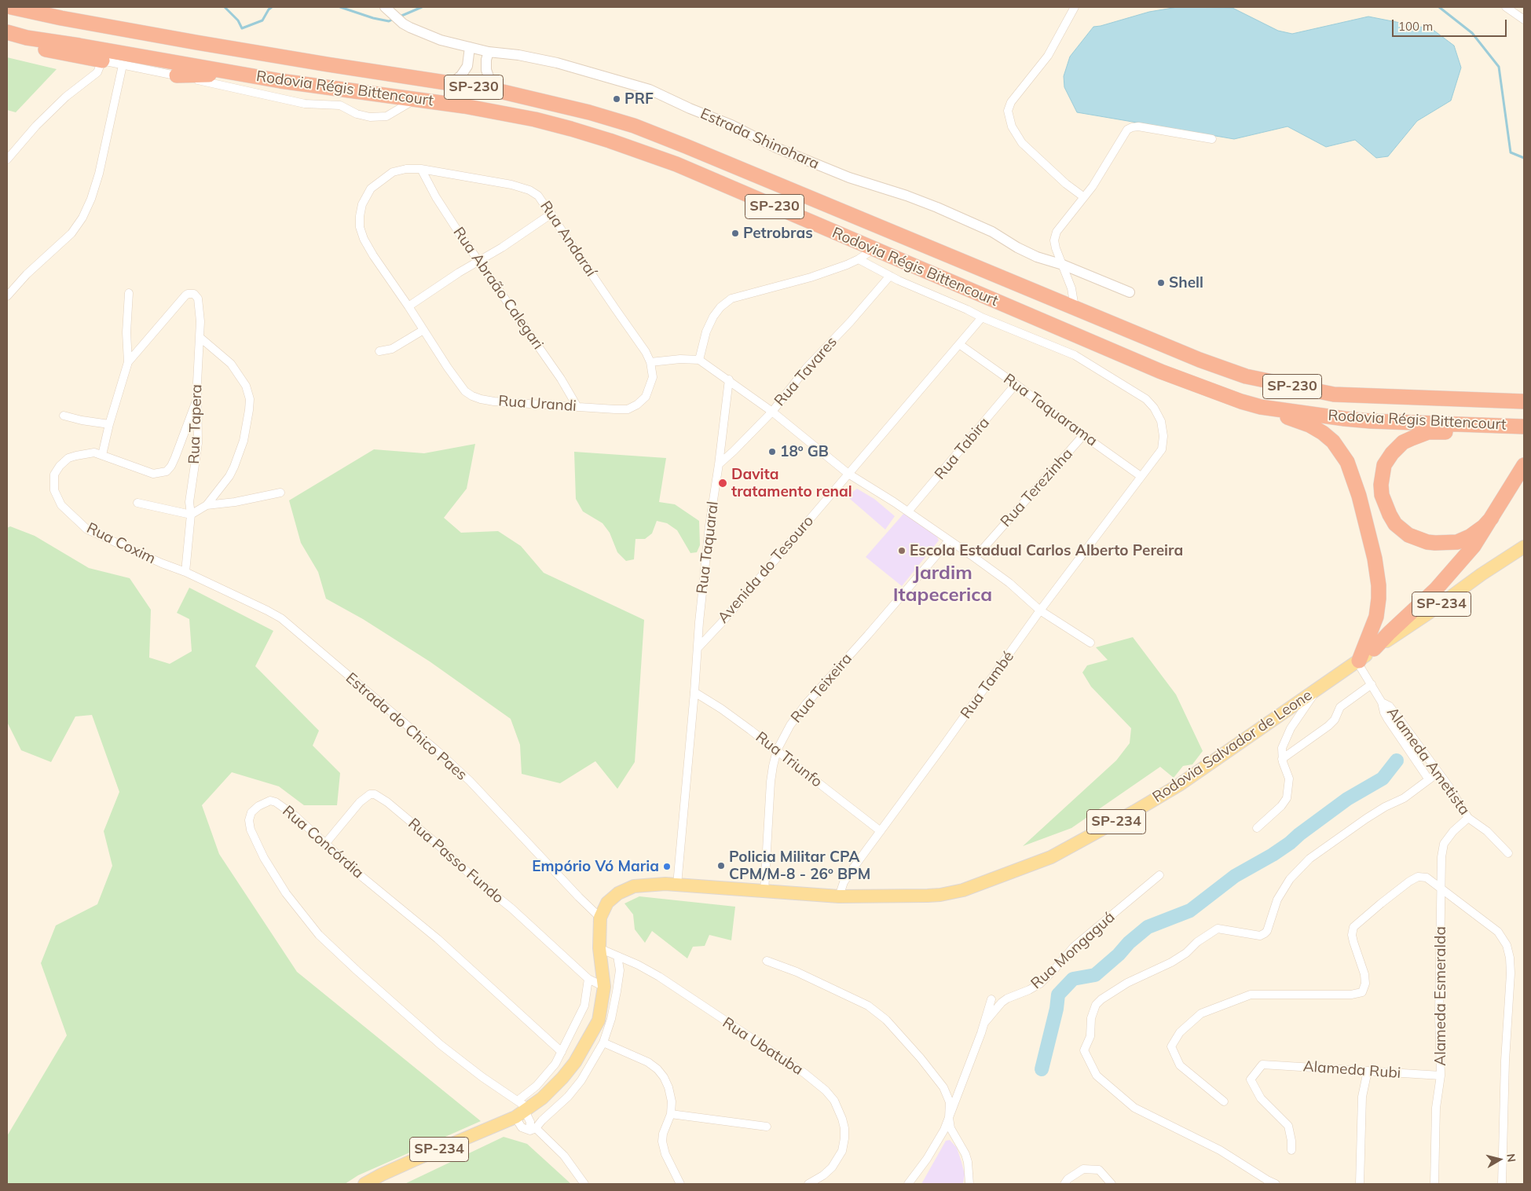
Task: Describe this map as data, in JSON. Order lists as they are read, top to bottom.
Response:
{
  "streets": {
    "highway": ["SP-230", "Rodovia Régis Bittencourt"],
    "main road": ["SP-234", "Rodovia Salvador de Leone"],
    "street": [
      "Estrada Shinohara",
      "Rua Andaraí",
      "Rua Abraão Calegari",
      "Rua Tavares",
      "Rua Urandi",
      "Rua Taquarama",
      "Rua Tapera",
      "Rua Tabira",
      "Rua Terezinha",
      "Rua Coxim",
      "Rua Taquaral",
      "Avenida do Tesouro",
      "Rua També",
      "Rua Teixeira",
      "Estrada do Chico Paes",
      "Rua Triunfo",
      "Alameda Ametista",
      "Rua Concórdia",
      "Rua Passo Fundo",
      "Rua Mongaguá",
      "Alameda Esmeralda",
      "Rua Ubatuba",
      "Alameda Rubi"
    ]
  },
  "crossings": [
    ["Rua Andaraí", "Rua Abraão Calegari"],
    ["Rua Andaraí", "Rua Urandi"],
    ["Rua Abraão Calegari", "Rua Urandi"],
    ["Rua Tavares", "Rua Taquaral"],
    ["Rua Tavares", "Rua També"],
    ["Rua Taquarama", "Rua Tabira"],
    ["Rua Taquarama", "Rua Terezinha"],
    ["Rua Taquarama", "Avenida do Tesouro"],
    ["Rua Taquarama", "Rua També"],
    ["Rua Tapera", "Rua Coxim"],
    ["Rua Tapera", "Estrada do Chico Paes"],
    ["Rua Coxim", "Estrada do Chico Paes"],
    ["Rua Taquaral", "Avenida do Tesouro"],
    ["Rua Taquaral", "Rodovia Salvador de Leone"],
    ["Rua Taquaral", "Rua Triunfo"],
    ["Avenida do Tesouro", "Rua També"],
    ["Rua També", "Rodovia Salvador de Leone"],
    ["Rua També", "Rua Triunfo"],
    ["Rua Teixeira", "Rodovia Salvador de Leone"],
    ["Rua Teixeira", "Rua Triunfo"],
    ["Estrada do Chico Paes", "Rodovia Salvador de Leone"],
    ["Rodovia Salvador de Leone", "Alameda Ametista"],
    ["Rodovia Salvador de Leone", "Rua Concórdia"],
    ["Rodovia Salvador de Leone", "Rua Passo Fundo"],
    ["Rodovia Salvador de Leone", "Rua Ubatuba"],
    ["Alameda Ametista", "Alameda Esmeralda"],
    ["Rua Concórdia", "Rua Passo Fundo"],
    ["Alameda Esmeralda", "Alameda Rubi"]
  ],
  "districts": ["Jardim Itapecerica"],
  "places": [
    "PRF",
    "Petrobras",
    "Shell",
    "18º GB",
    "Davita tratamento renal",
    "Escola Estadual Carlos Alberto Pereira",
    "Policia Militar CPA CPM/M-8 - 26º BPM",
    "Empório Vó Maria"
  ],
  "scale_bar": "100 m",
  "north": "right"
}
